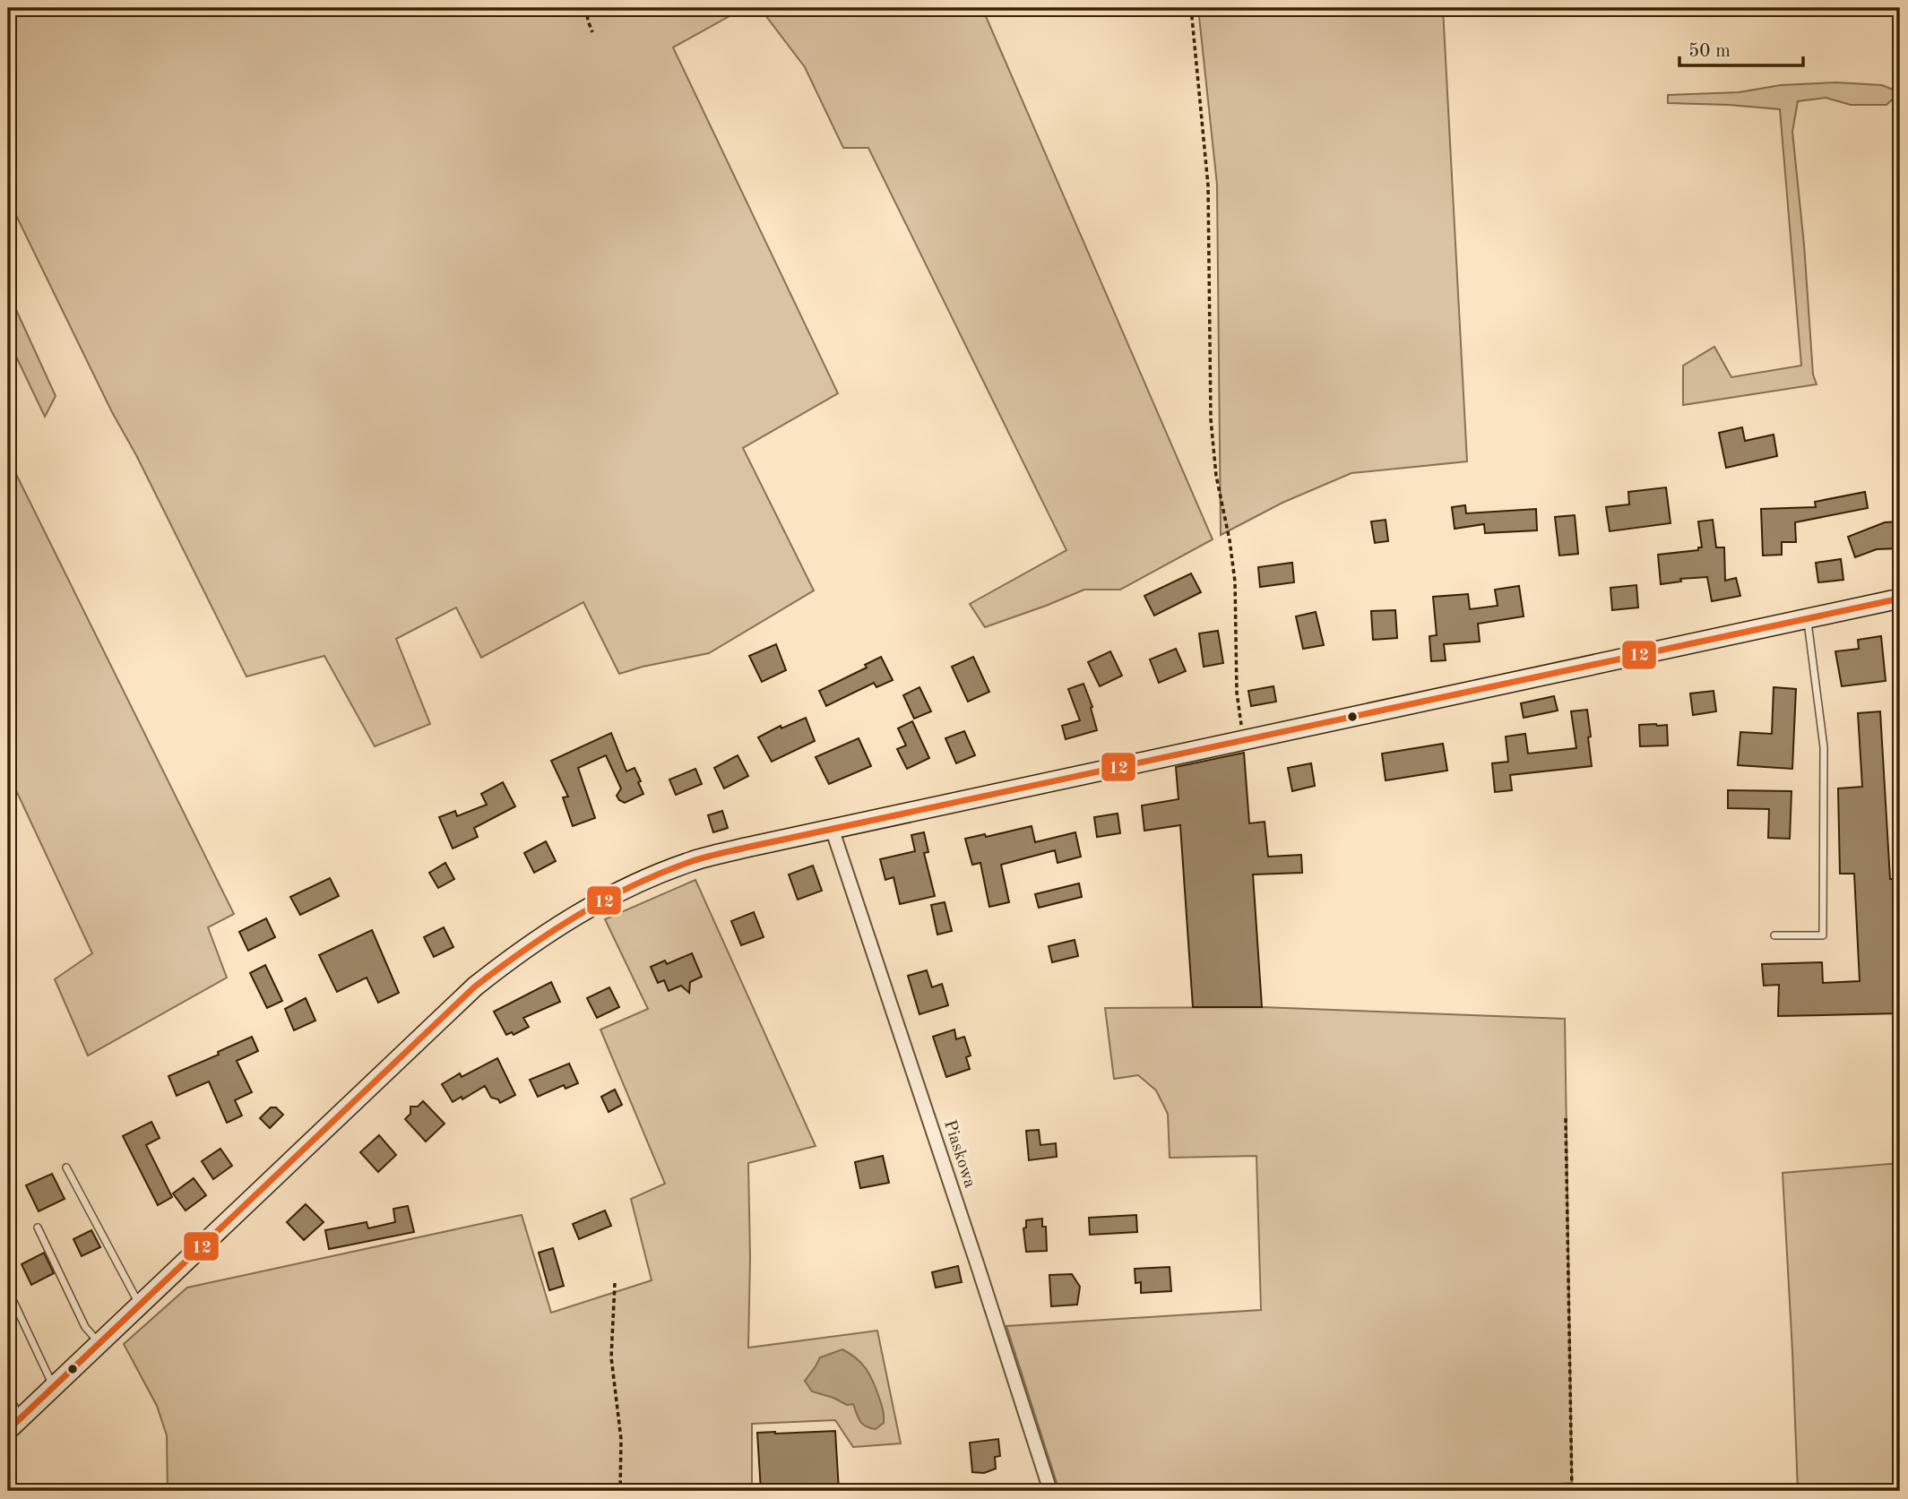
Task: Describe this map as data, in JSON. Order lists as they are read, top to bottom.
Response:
{
  "streets": {
    "street": ["Piaskowa"]
  },
  "lines": ["transit line 12"],
  "scale_bar": "50 m"
}
